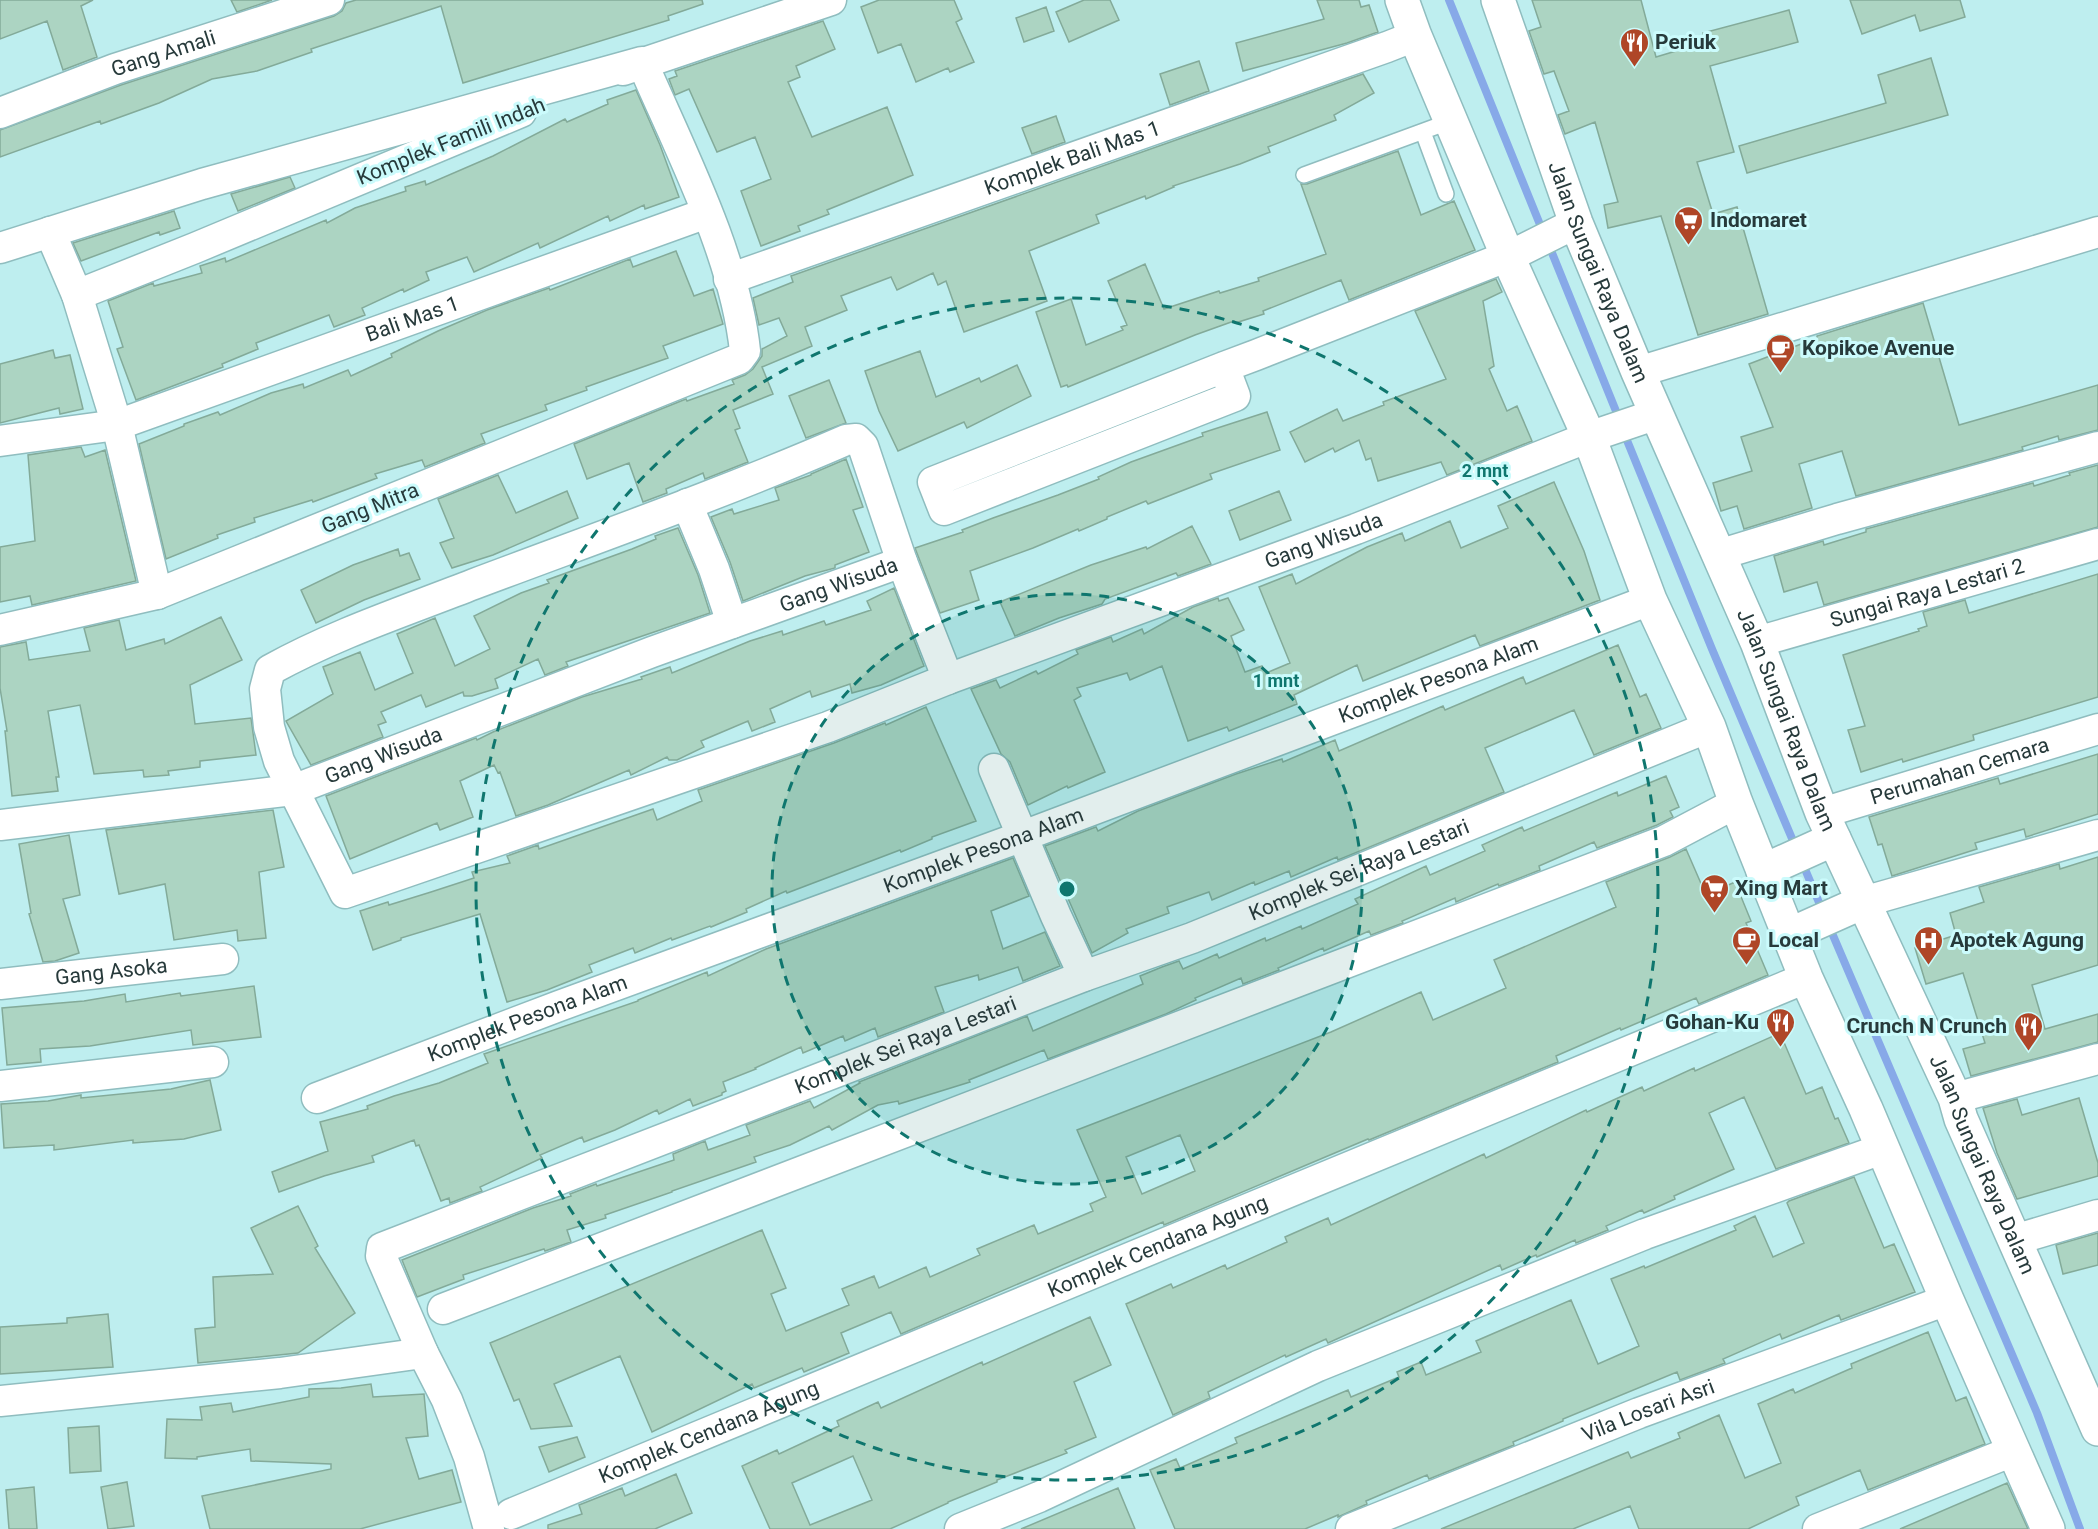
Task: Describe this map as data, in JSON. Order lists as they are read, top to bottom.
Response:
{
  "streets": {
    "street": [
      "Gang Amali",
      "Komplek Famili Indah",
      "Komplek Bali Mas 1",
      "Jalan Sungai Raya Dalam",
      "Bali Mas 1",
      "Gang Mitra",
      "Gang Wisuda",
      "Sungai Raya Lestari 2",
      "Komplek Pesona Alam",
      "Perumahan Cemara",
      "Komplek Sei Raya Lestari",
      "Gang Asoka",
      "Komplek Cendana Agung",
      "Vila Losari Asri"
    ]
  },
  "crossings": [
    ["Komplek Bali Mas 1", "Gang Mitra"],
    ["Jalan Sungai Raya Dalam", "Gang Wisuda"],
    ["Jalan Sungai Raya Dalam", "Sungai Raya Lestari 2"],
    ["Jalan Sungai Raya Dalam", "Perumahan Cemara"],
    ["Komplek Sei Raya Lestari", "Komplek Cendana Agung"]
  ],
  "places": {
    "restaurant": ["Periuk", "Gohan-Ku", "Crunch N Crunch"],
    "supermarket": ["Indomaret", "Xing Mart"],
    "cafe": ["Kopikoe Avenue", "Local"],
    "hospital": ["Apotek Agung"]
  },
  "rings": ["2 mnt", "1 mnt"]
}
